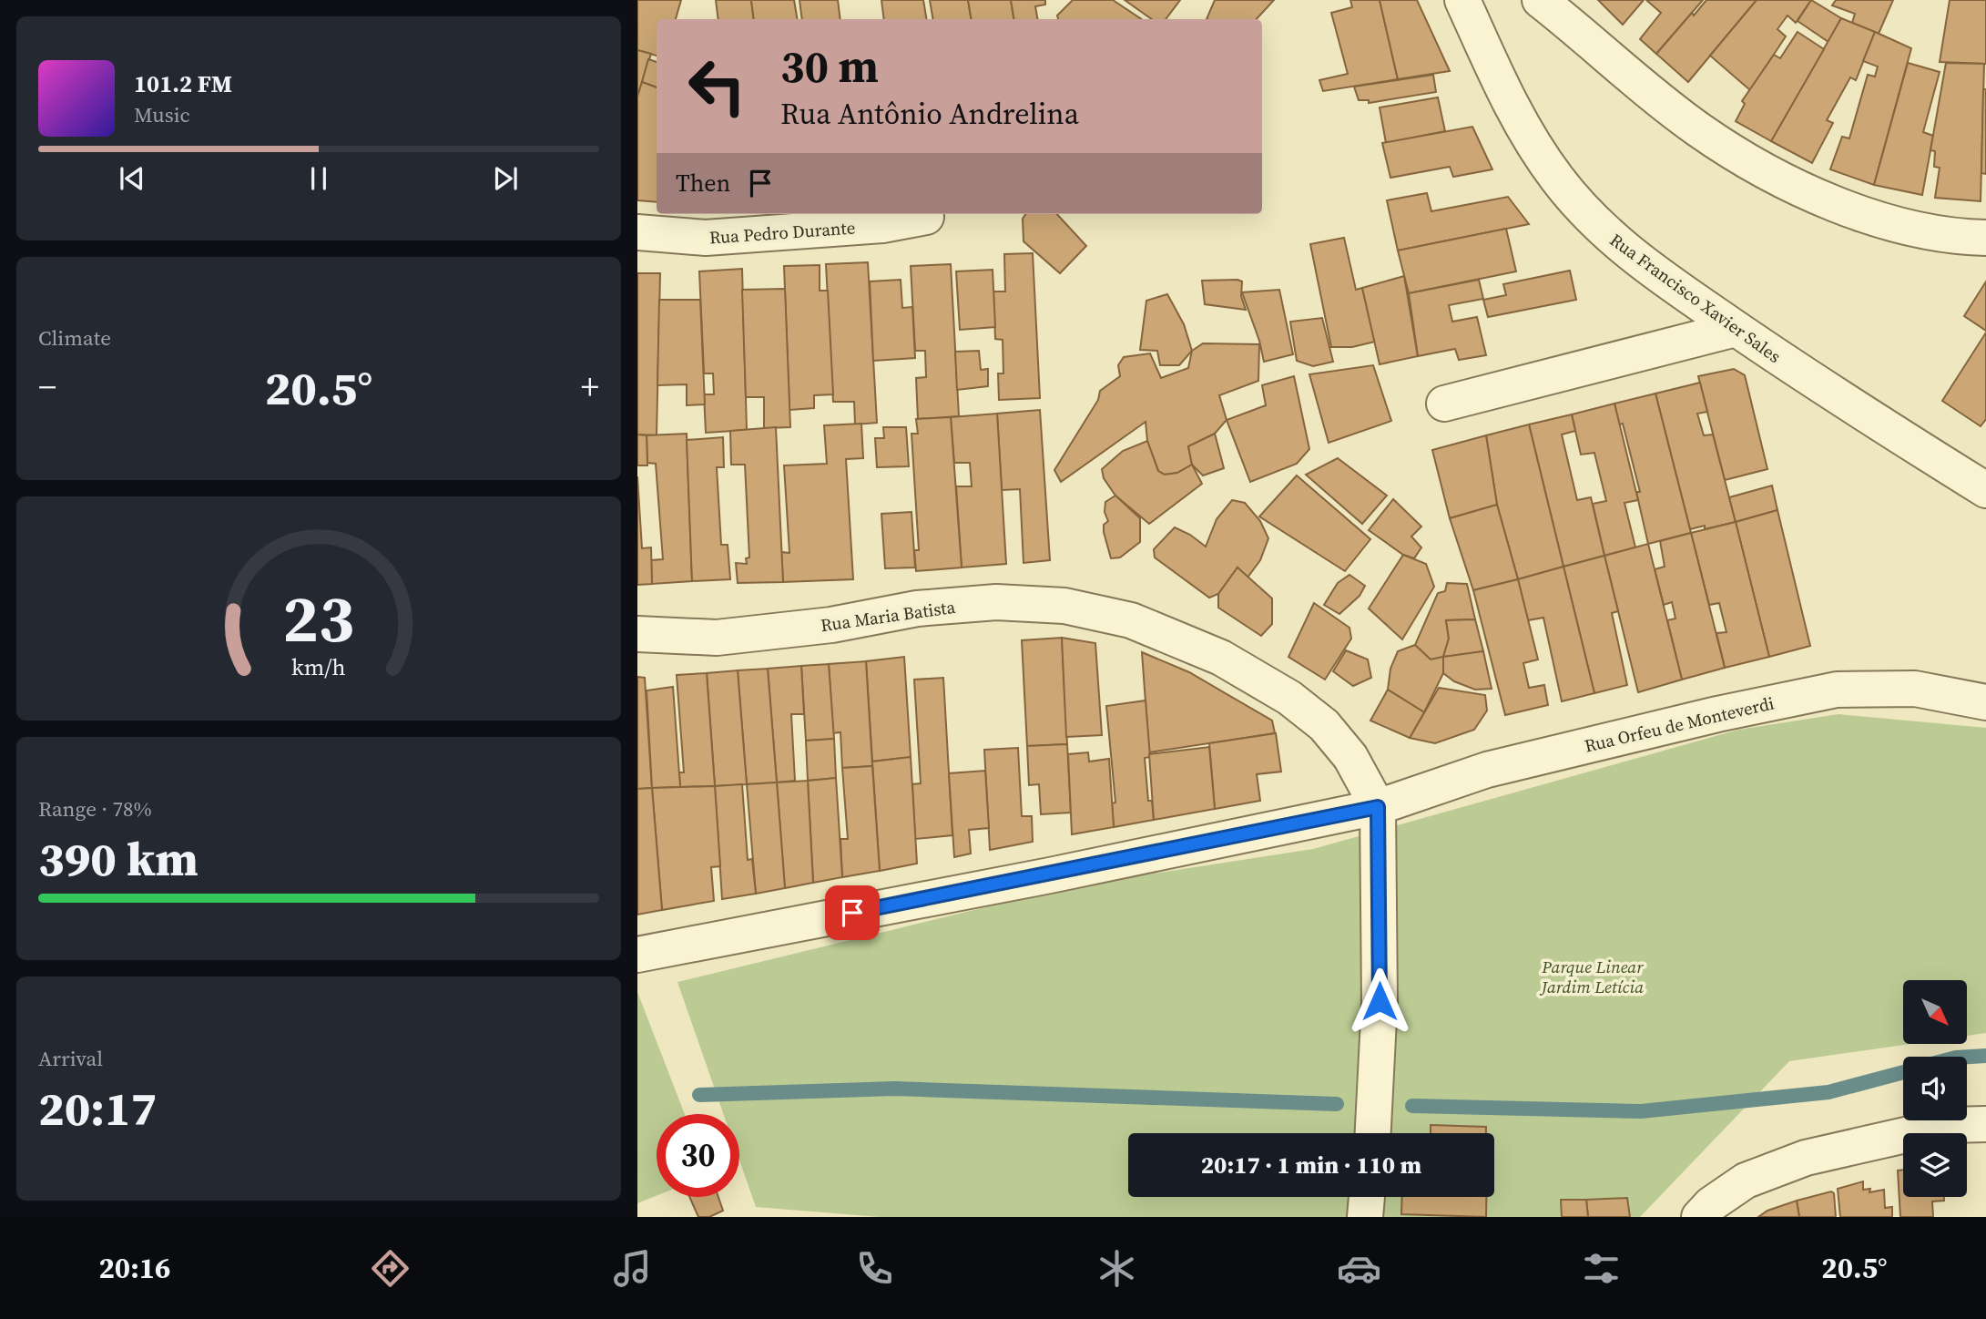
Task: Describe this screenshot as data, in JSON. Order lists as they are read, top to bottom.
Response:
{
  "streets": {
    "street": [
      "Rua Pedro Durante",
      "Rua Francisco Xavier Sales",
      "Rua Maria Batista",
      "Rua Orfeu de Monteverdi"
    ]
  },
  "crossings": [
    ["Rua Maria Batista", "Rua Orfeu de Monteverdi"]
  ],
  "parks": ["Parque Linear Jardim Letícia"],
  "north": "bottom right",
  "page": {
    "turn": ["30 m", "Rua Antônio Andrelina"],
    "song": ["101.2 FM", "Music"],
    "then": "Then",
    "tile": [
      "Climate",
      ["Range · 78%", "390 km"],
      ["Arrival", "20:17"]
    ],
    "heat": ["−", "20.5°", "+"],
    "limit": "30",
    "trip": "20:17 · 1 min · 110 m",
    "tabs": ["20:16", "20.5°"],
    "gauge": ["23", "km/h"]
  }
}
